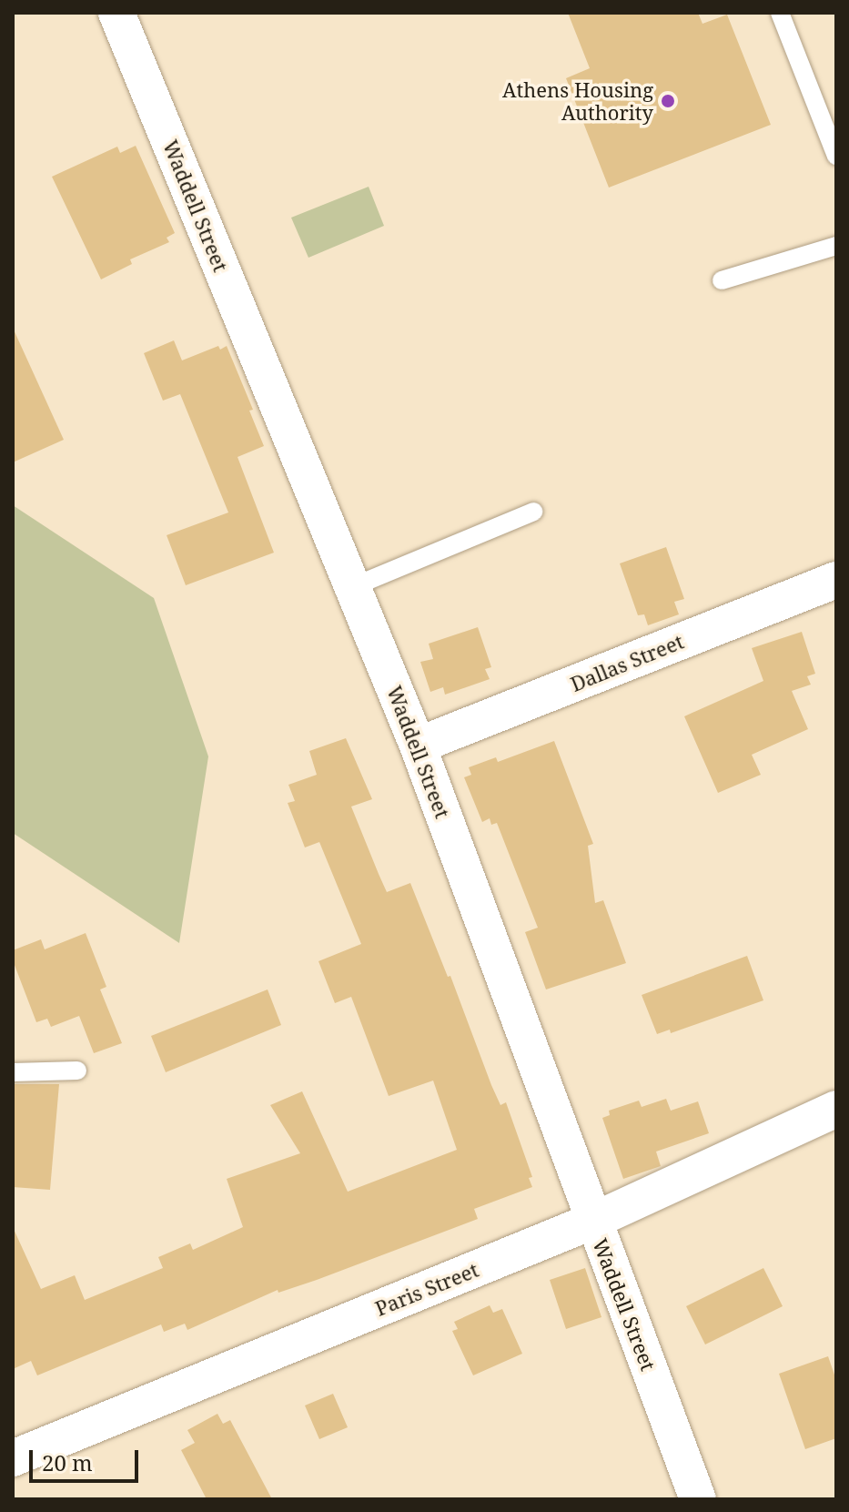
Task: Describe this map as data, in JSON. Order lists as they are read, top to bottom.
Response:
{
  "streets": {
    "street": ["Waddell Street", "Dallas Street", "Paris Street"]
  },
  "crossings": [
    ["Waddell Street", "Dallas Street"],
    ["Waddell Street", "Paris Street"]
  ],
  "places": ["Athens Housing Authority"],
  "scale_bar": "20 m"
}
